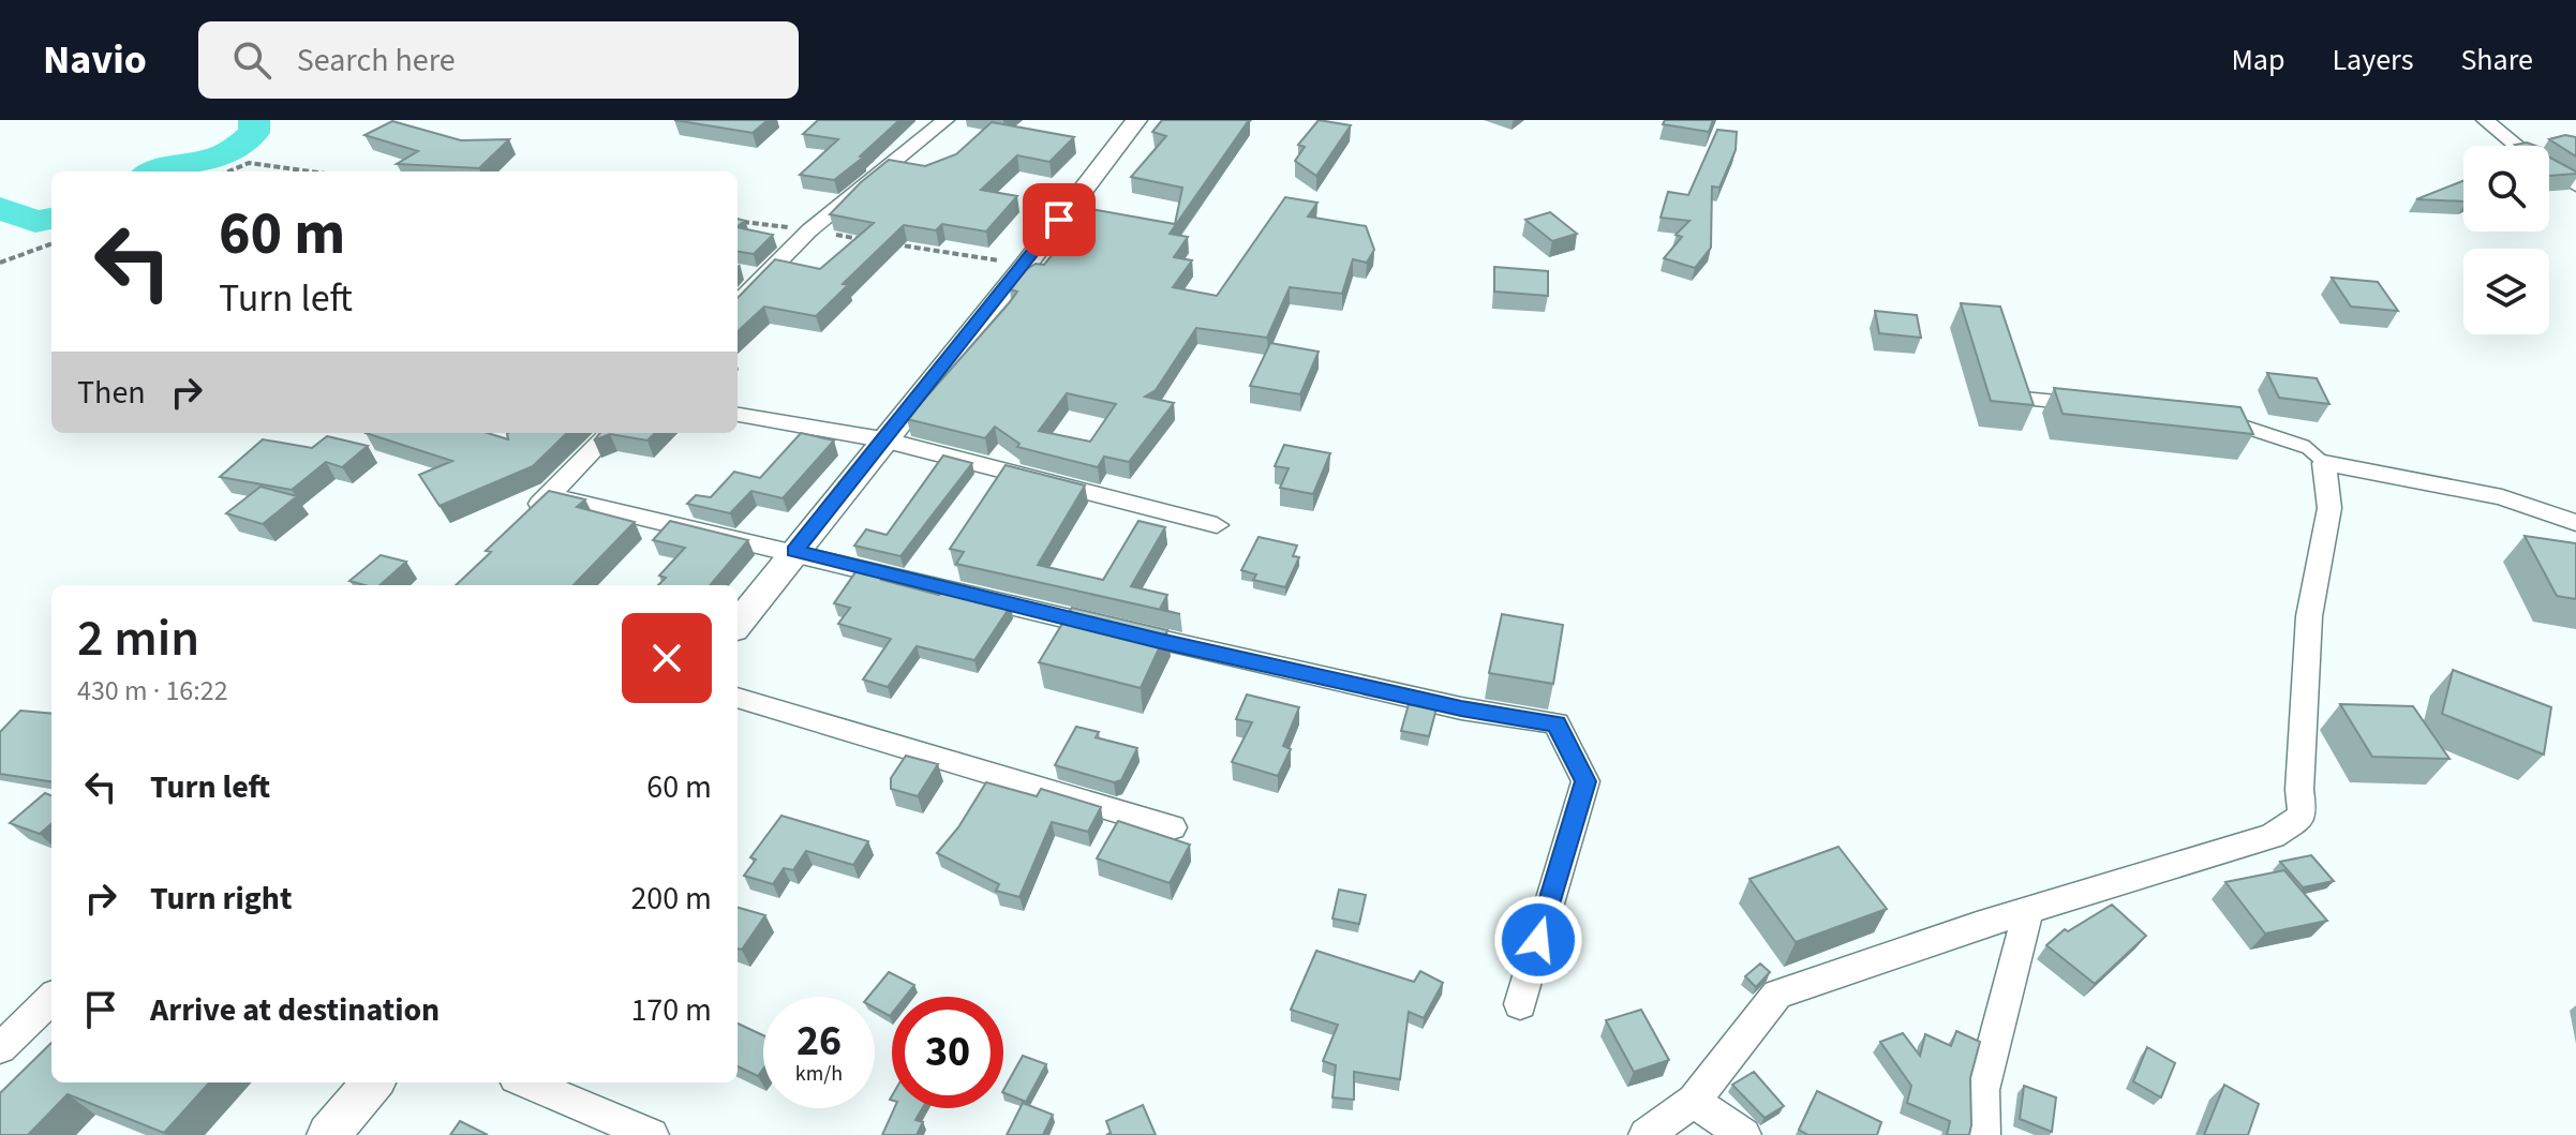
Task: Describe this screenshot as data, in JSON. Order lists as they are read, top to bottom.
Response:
{
  "page": {
    "header": "Navio",
    "search": "Search here",
    "nav": ["Map", "Layers", "Share"],
    "turn": ["60 m", "Turn left"],
    "then": "Then",
    "heading": ["2 min", "430 m · 16:22"],
    "list": [
      {
        "name": "Turn left",
        "value": "60 m"
      },
      {
        "name": "Turn right",
        "value": "200 m"
      },
      {
        "name": "Arrive at destination",
        "value": "170 m"
      }
    ],
    "speed": "26 km/h",
    "limit": "30"
  }
}
